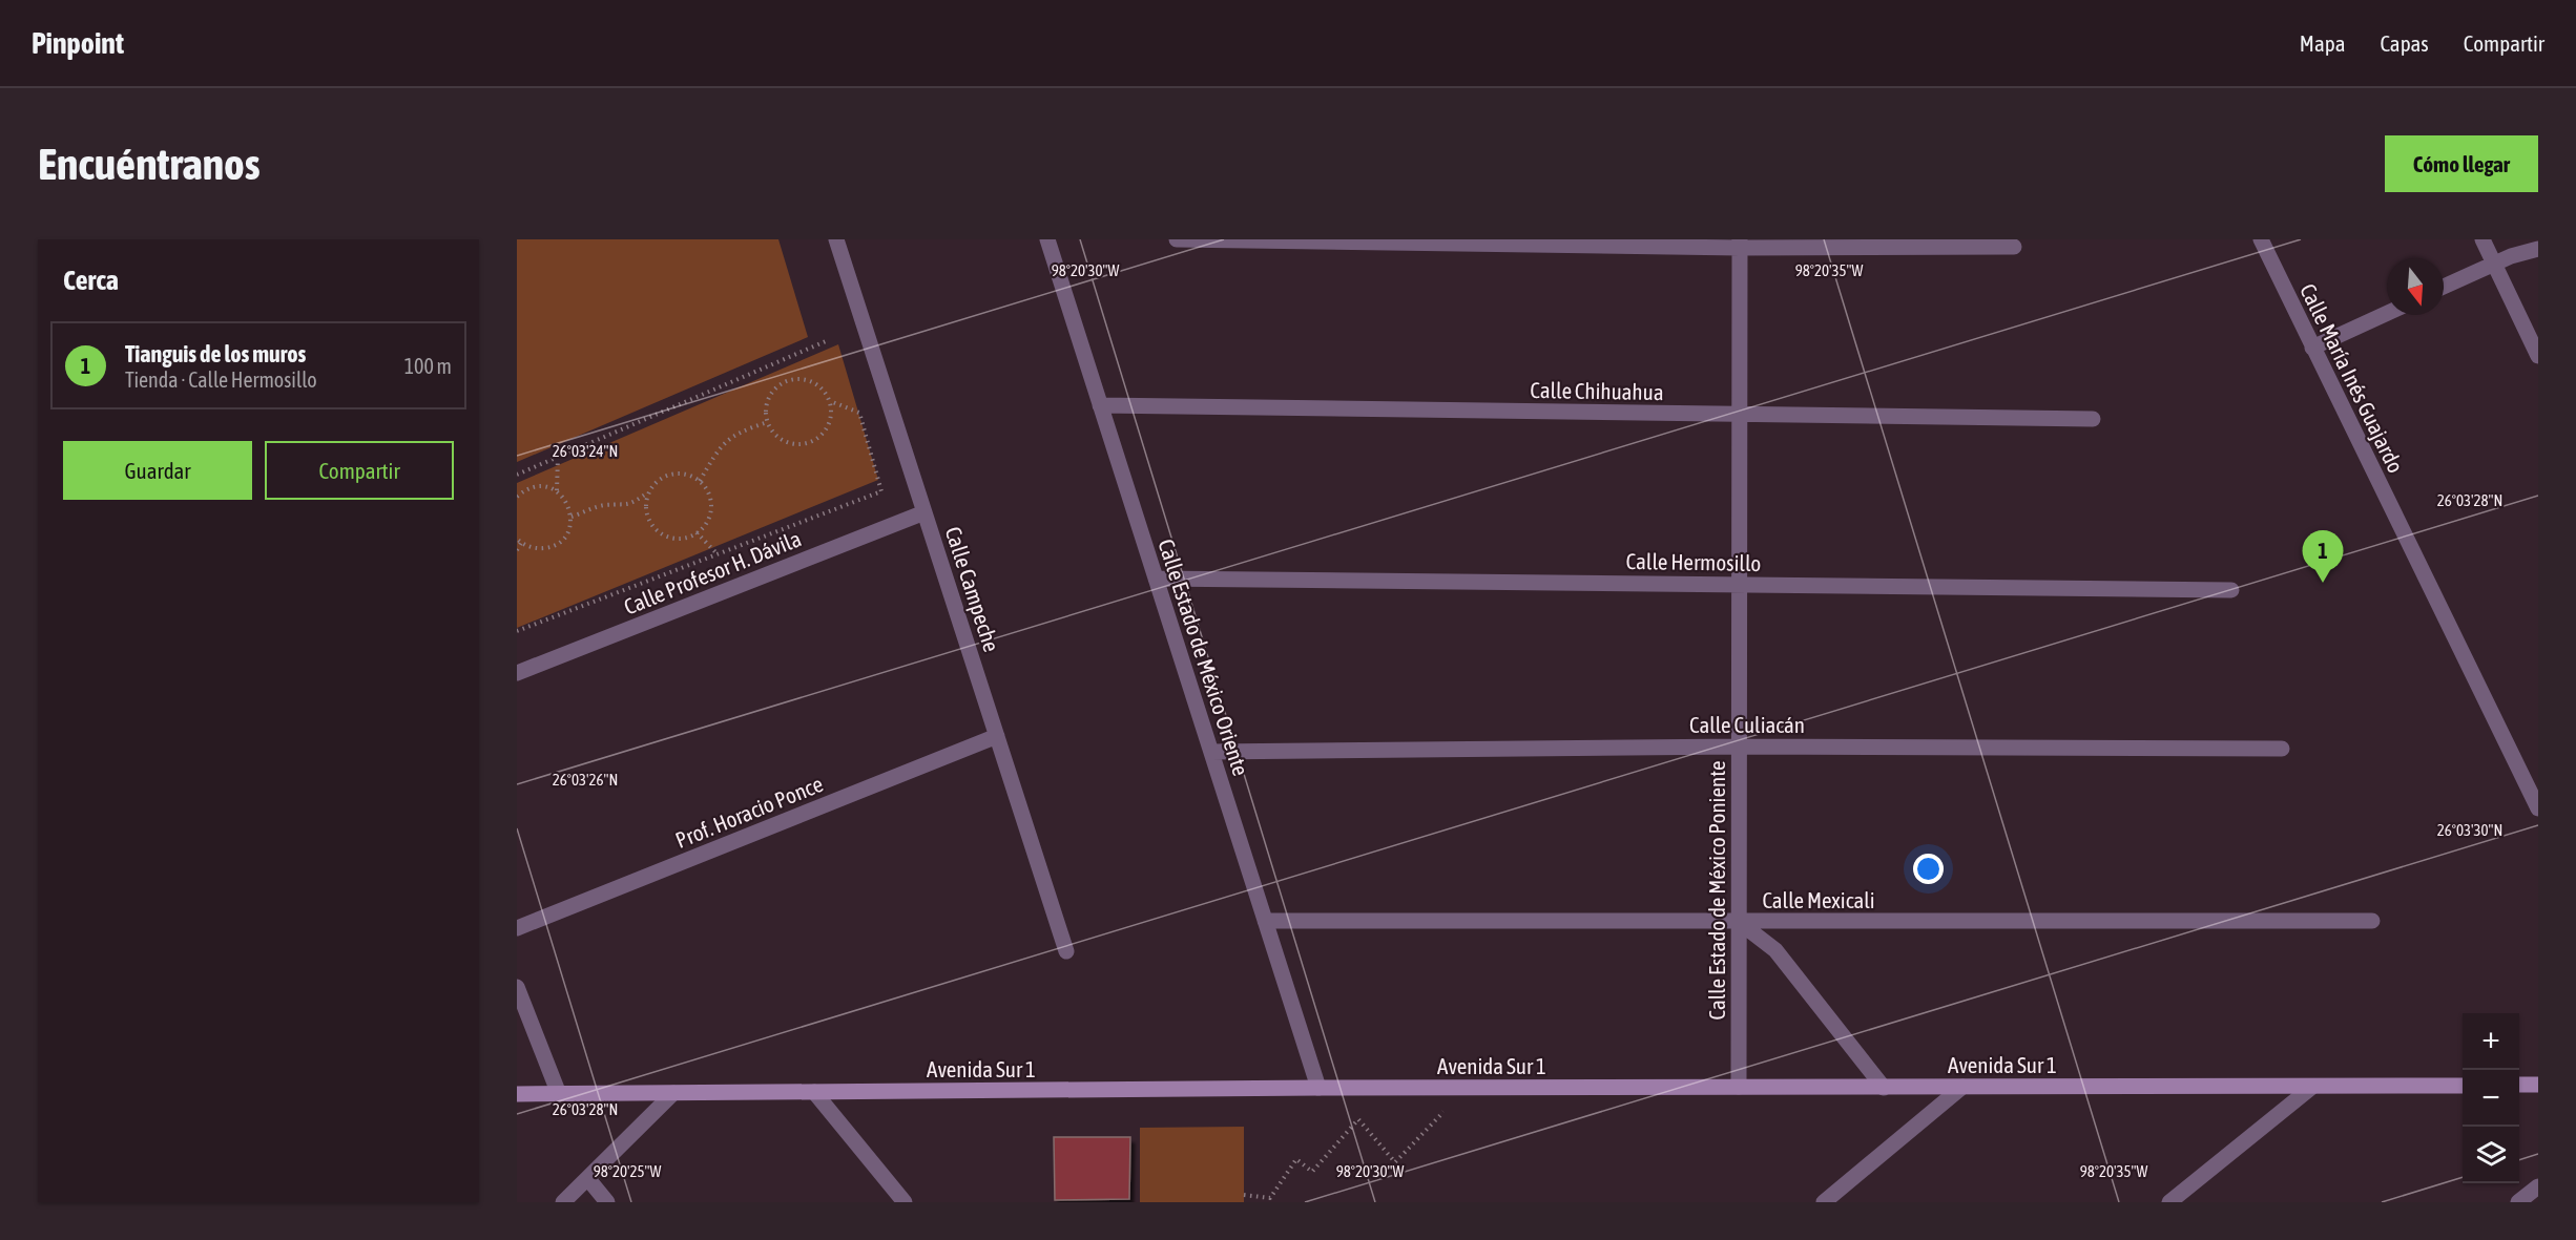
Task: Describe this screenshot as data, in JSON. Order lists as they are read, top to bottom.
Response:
{
  "streets": {
    "street": [
      "Calle María Inés Guajardo",
      "Calle Chihuahua",
      "Calle Hermosillo",
      "Calle Profesor H. Dávila",
      "Calle Campeche",
      "Calle Estado de México Oriente",
      "Calle Culiacán",
      "Prof. Horacio Ponce",
      "Calle Estado de México Poniente",
      "Calle Mexicali",
      "Avenida Sur 1"
    ]
  },
  "crossings": [
    ["Calle Chihuahua", "Calle Estado de México Oriente"],
    ["Calle Chihuahua", "Calle Estado de México Poniente"],
    ["Calle Hermosillo", "Calle Estado de México Oriente"],
    ["Calle Hermosillo", "Calle Estado de México Poniente"],
    ["Calle Profesor H. Dávila", "Calle Campeche"],
    ["Calle Campeche", "Prof. Horacio Ponce"],
    ["Calle Estado de México Oriente", "Calle Culiacán"],
    ["Calle Estado de México Oriente", "Calle Mexicali"],
    ["Calle Estado de México Oriente", "Avenida Sur 1"],
    ["Calle Culiacán", "Calle Estado de México Poniente"],
    ["Calle Estado de México Poniente", "Calle Mexicali"],
    ["Calle Estado de México Poniente", "Avenida Sur 1"]
  ],
  "north": "bottom",
  "page": {
    "header": "Pinpoint",
    "nav": ["Mapa", "Capas", "Compartir"],
    "buttons": [
      "Cómo llegar",
      ["Guardar", "Compartir"]
    ],
    "title": "Encuéntranos",
    "heading": "Cerca",
    "list": [
      {
        "mark": "1",
        "name": "Tianguis de los muros",
        "note": "Tienda · Calle Hermosillo",
        "value": "100 m"
      }
    ],
    "pins": "1",
    "map_buttons": ["+", "−"]
  },
  "coordinates": [
    "98°20'30\"W",
    "98°20'35\"W",
    "26°03'24\"N",
    "26°03'28\"N",
    "26°03'26\"N",
    "26°03'30\"N",
    "98°20'25\"W"
  ]
}
